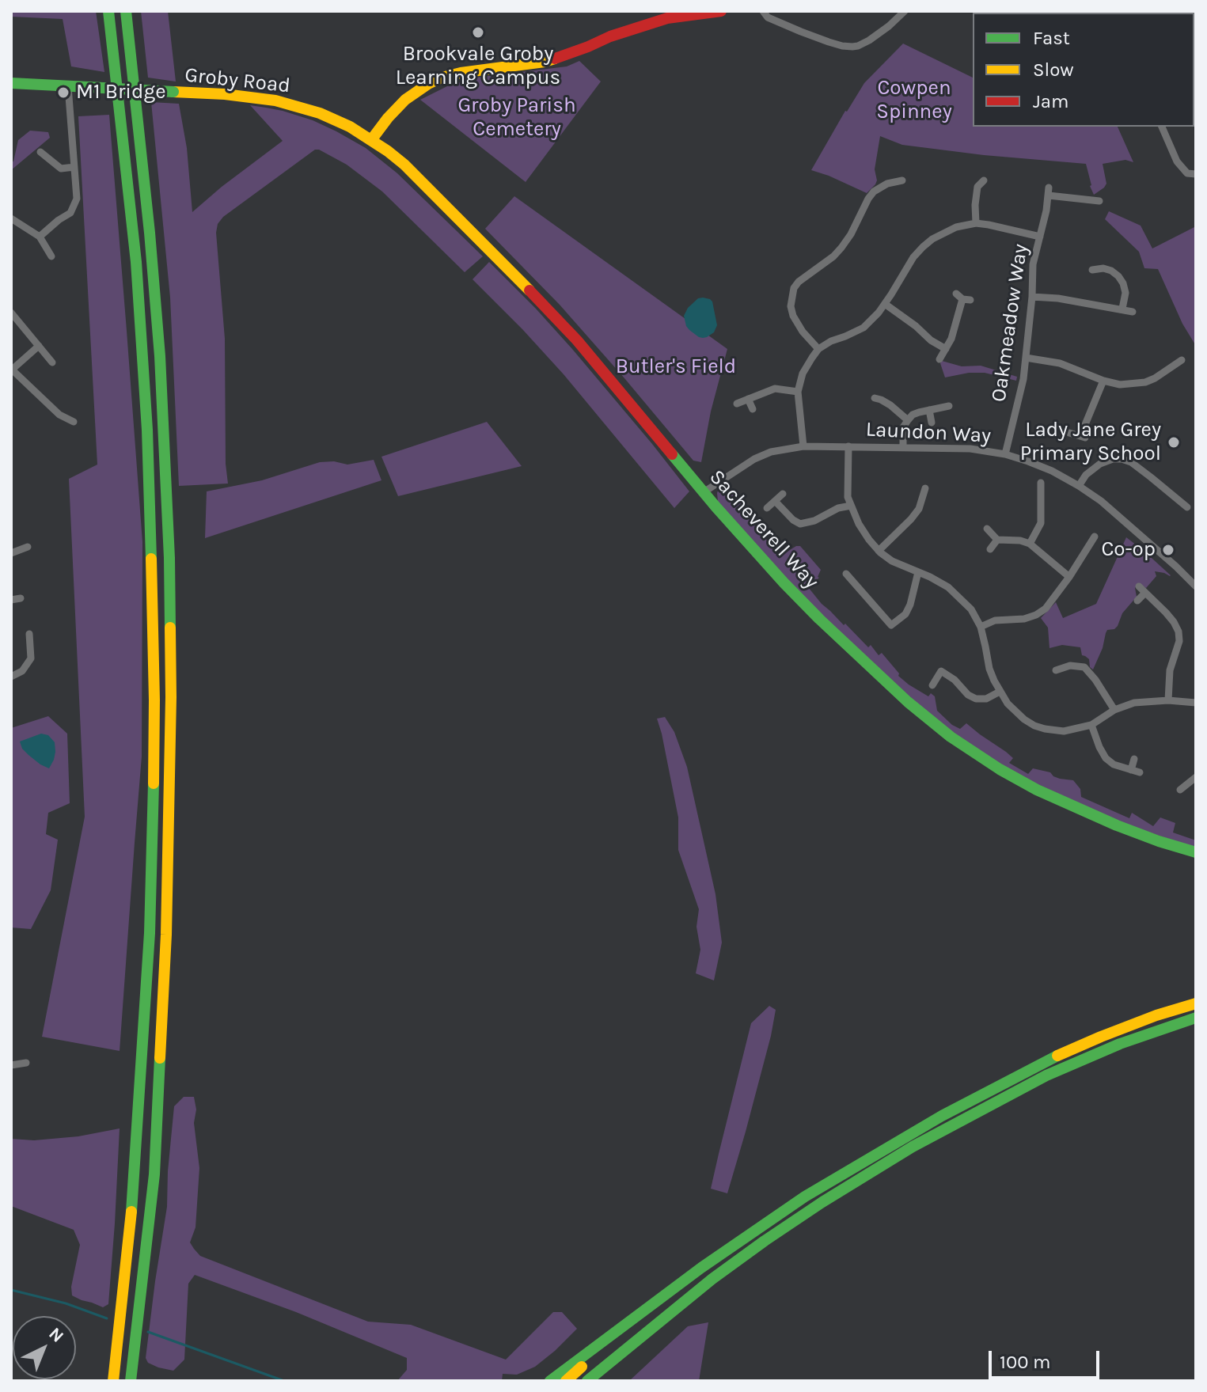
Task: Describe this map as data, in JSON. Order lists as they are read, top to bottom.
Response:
{
  "streets": {
    "main road": ["Groby Road", "Sacheverell Way"],
    "street": ["Oakmeadow Way", "Laundon Way"]
  },
  "crossings": [
    ["Groby Road", "Sacheverell Way"],
    ["Oakmeadow Way", "Laundon Way"],
    ["Laundon Way", "Sacheverell Way"]
  ],
  "parks": ["Cowpen Spinney", "Groby Parish Cemetery", "Butler's Field"],
  "places": [
    "Brookvale Groby Learning Campus",
    "M1 Bridge",
    "Lady Jane Grey Primary School",
    "Co-op"
  ],
  "legend": ["Fast", "Slow", "Jam"],
  "scale_bar": "100 m",
  "north": "top right"
}
